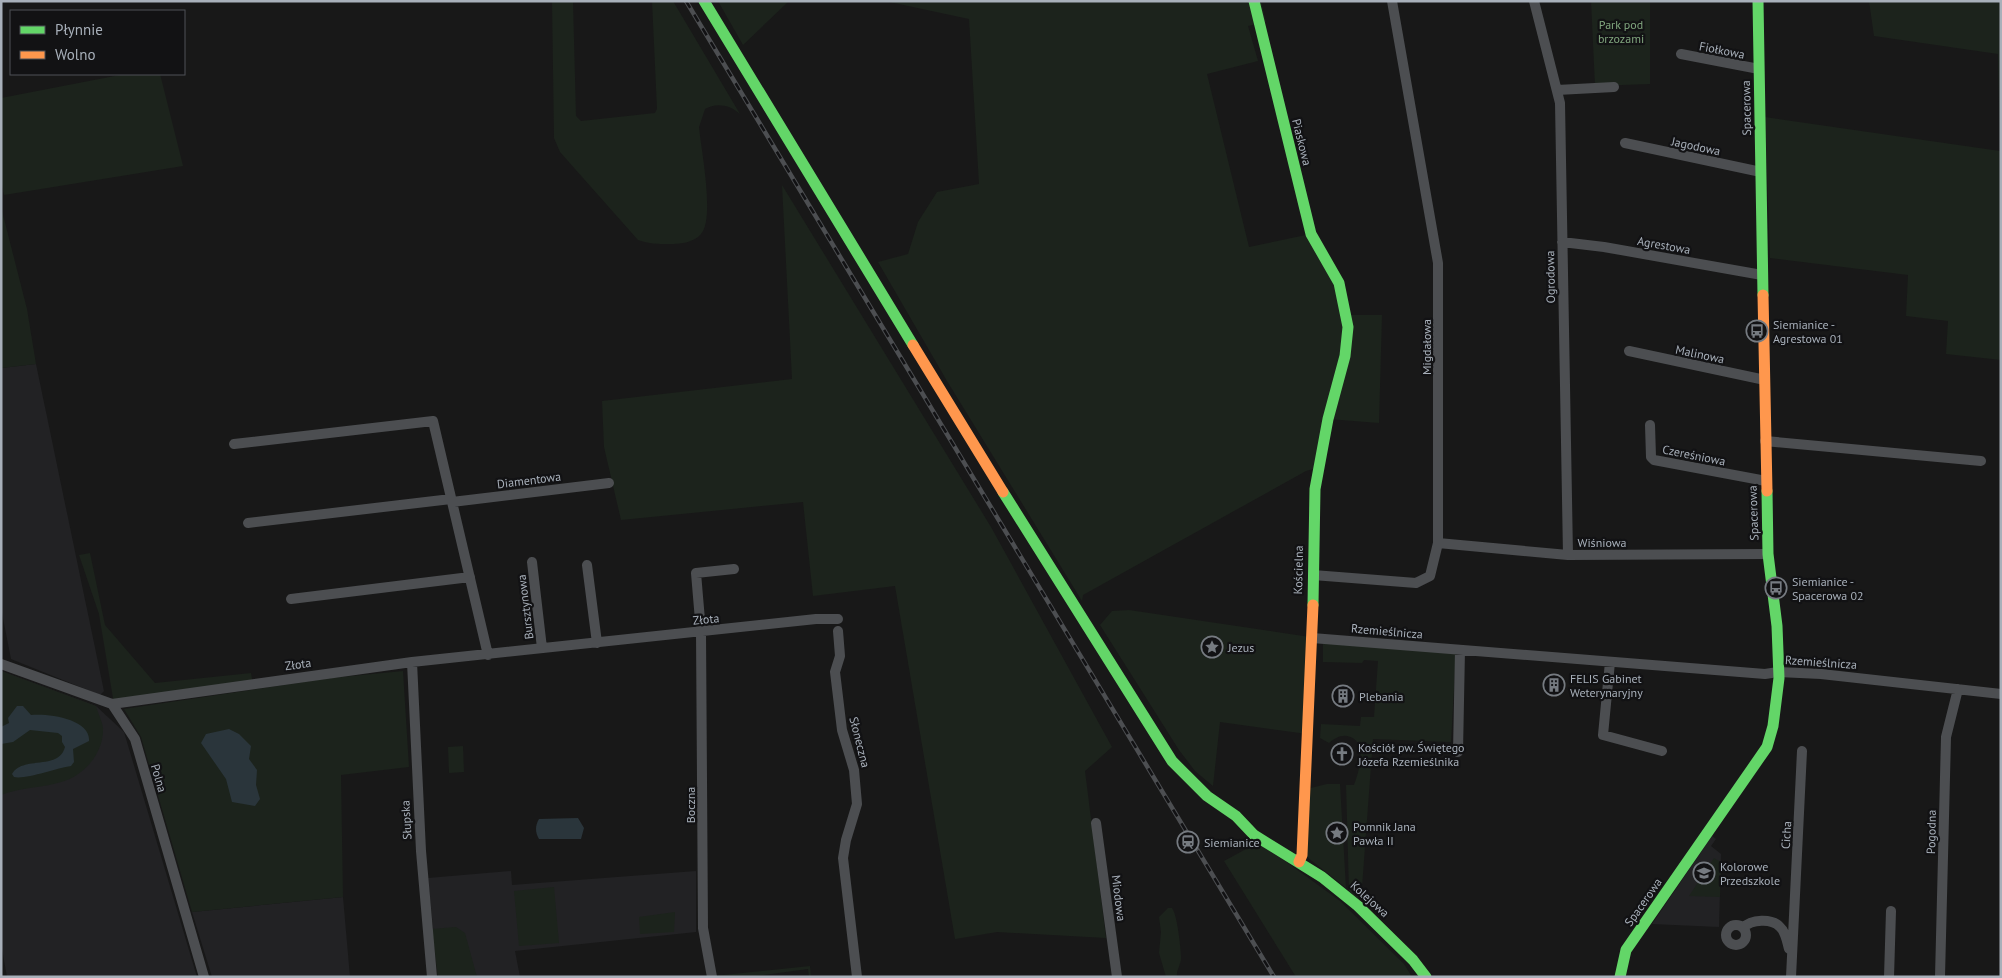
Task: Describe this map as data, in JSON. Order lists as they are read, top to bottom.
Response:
{
  "streets": {
    "street": [
      "Fiołkowa",
      "Spacerowa",
      "Piaskowa",
      "Jagodowa",
      "Agrestowa",
      "Ogrodowa",
      "Migdałowa",
      "Malinowa",
      "Czereśniowa",
      "Diamentowa",
      "Wiśniowa",
      "Kościelna",
      "Bursztynowa",
      "Złota",
      "Rzemieślnicza",
      "Słoneczna",
      "Polna",
      "Boczna",
      "Słupska",
      "Pogodna",
      "Cicha",
      "Miodowa",
      "Kolejowa"
    ]
  },
  "crossings": [
    ["Fiołkowa", "Spacerowa"],
    ["Spacerowa", "Jagodowa"],
    ["Spacerowa", "Agrestowa"],
    ["Spacerowa", "Malinowa"],
    ["Spacerowa", "Czereśniowa"],
    ["Spacerowa", "Wiśniowa"],
    ["Spacerowa", "Rzemieślnicza"],
    ["Piaskowa", "Kościelna"],
    ["Agrestowa", "Ogrodowa"],
    ["Ogrodowa", "Wiśniowa"],
    ["Migdałowa", "Wiśniowa"],
    ["Migdałowa", "Kościelna"],
    ["Kościelna", "Rzemieślnicza"],
    ["Kościelna", "Kolejowa"],
    ["Bursztynowa", "Złota"],
    ["Złota", "Polna"],
    ["Złota", "Boczna"],
    ["Złota", "Słupska"],
    ["Rzemieślnicza", "Pogodna"]
  ],
  "parks": ["Park pod brzozami"],
  "places": {
    "bus stop": ["Siemianice - Agrestowa 01", "Siemianice - Spacerowa 02"],
    "place": ["Jezus", "Pomnik Jana Pawła II"],
    "building": ["FELIS Gabinet Weterynaryjny", "Plebania"],
    "church": ["Kościół pw. Świętego Józefa Rzemieślnika"],
    "station": ["Siemianice"],
    "school or university": ["Kolorowe Przedszkole"]
  },
  "legend": ["Płynnie", "Wolno"]
}
